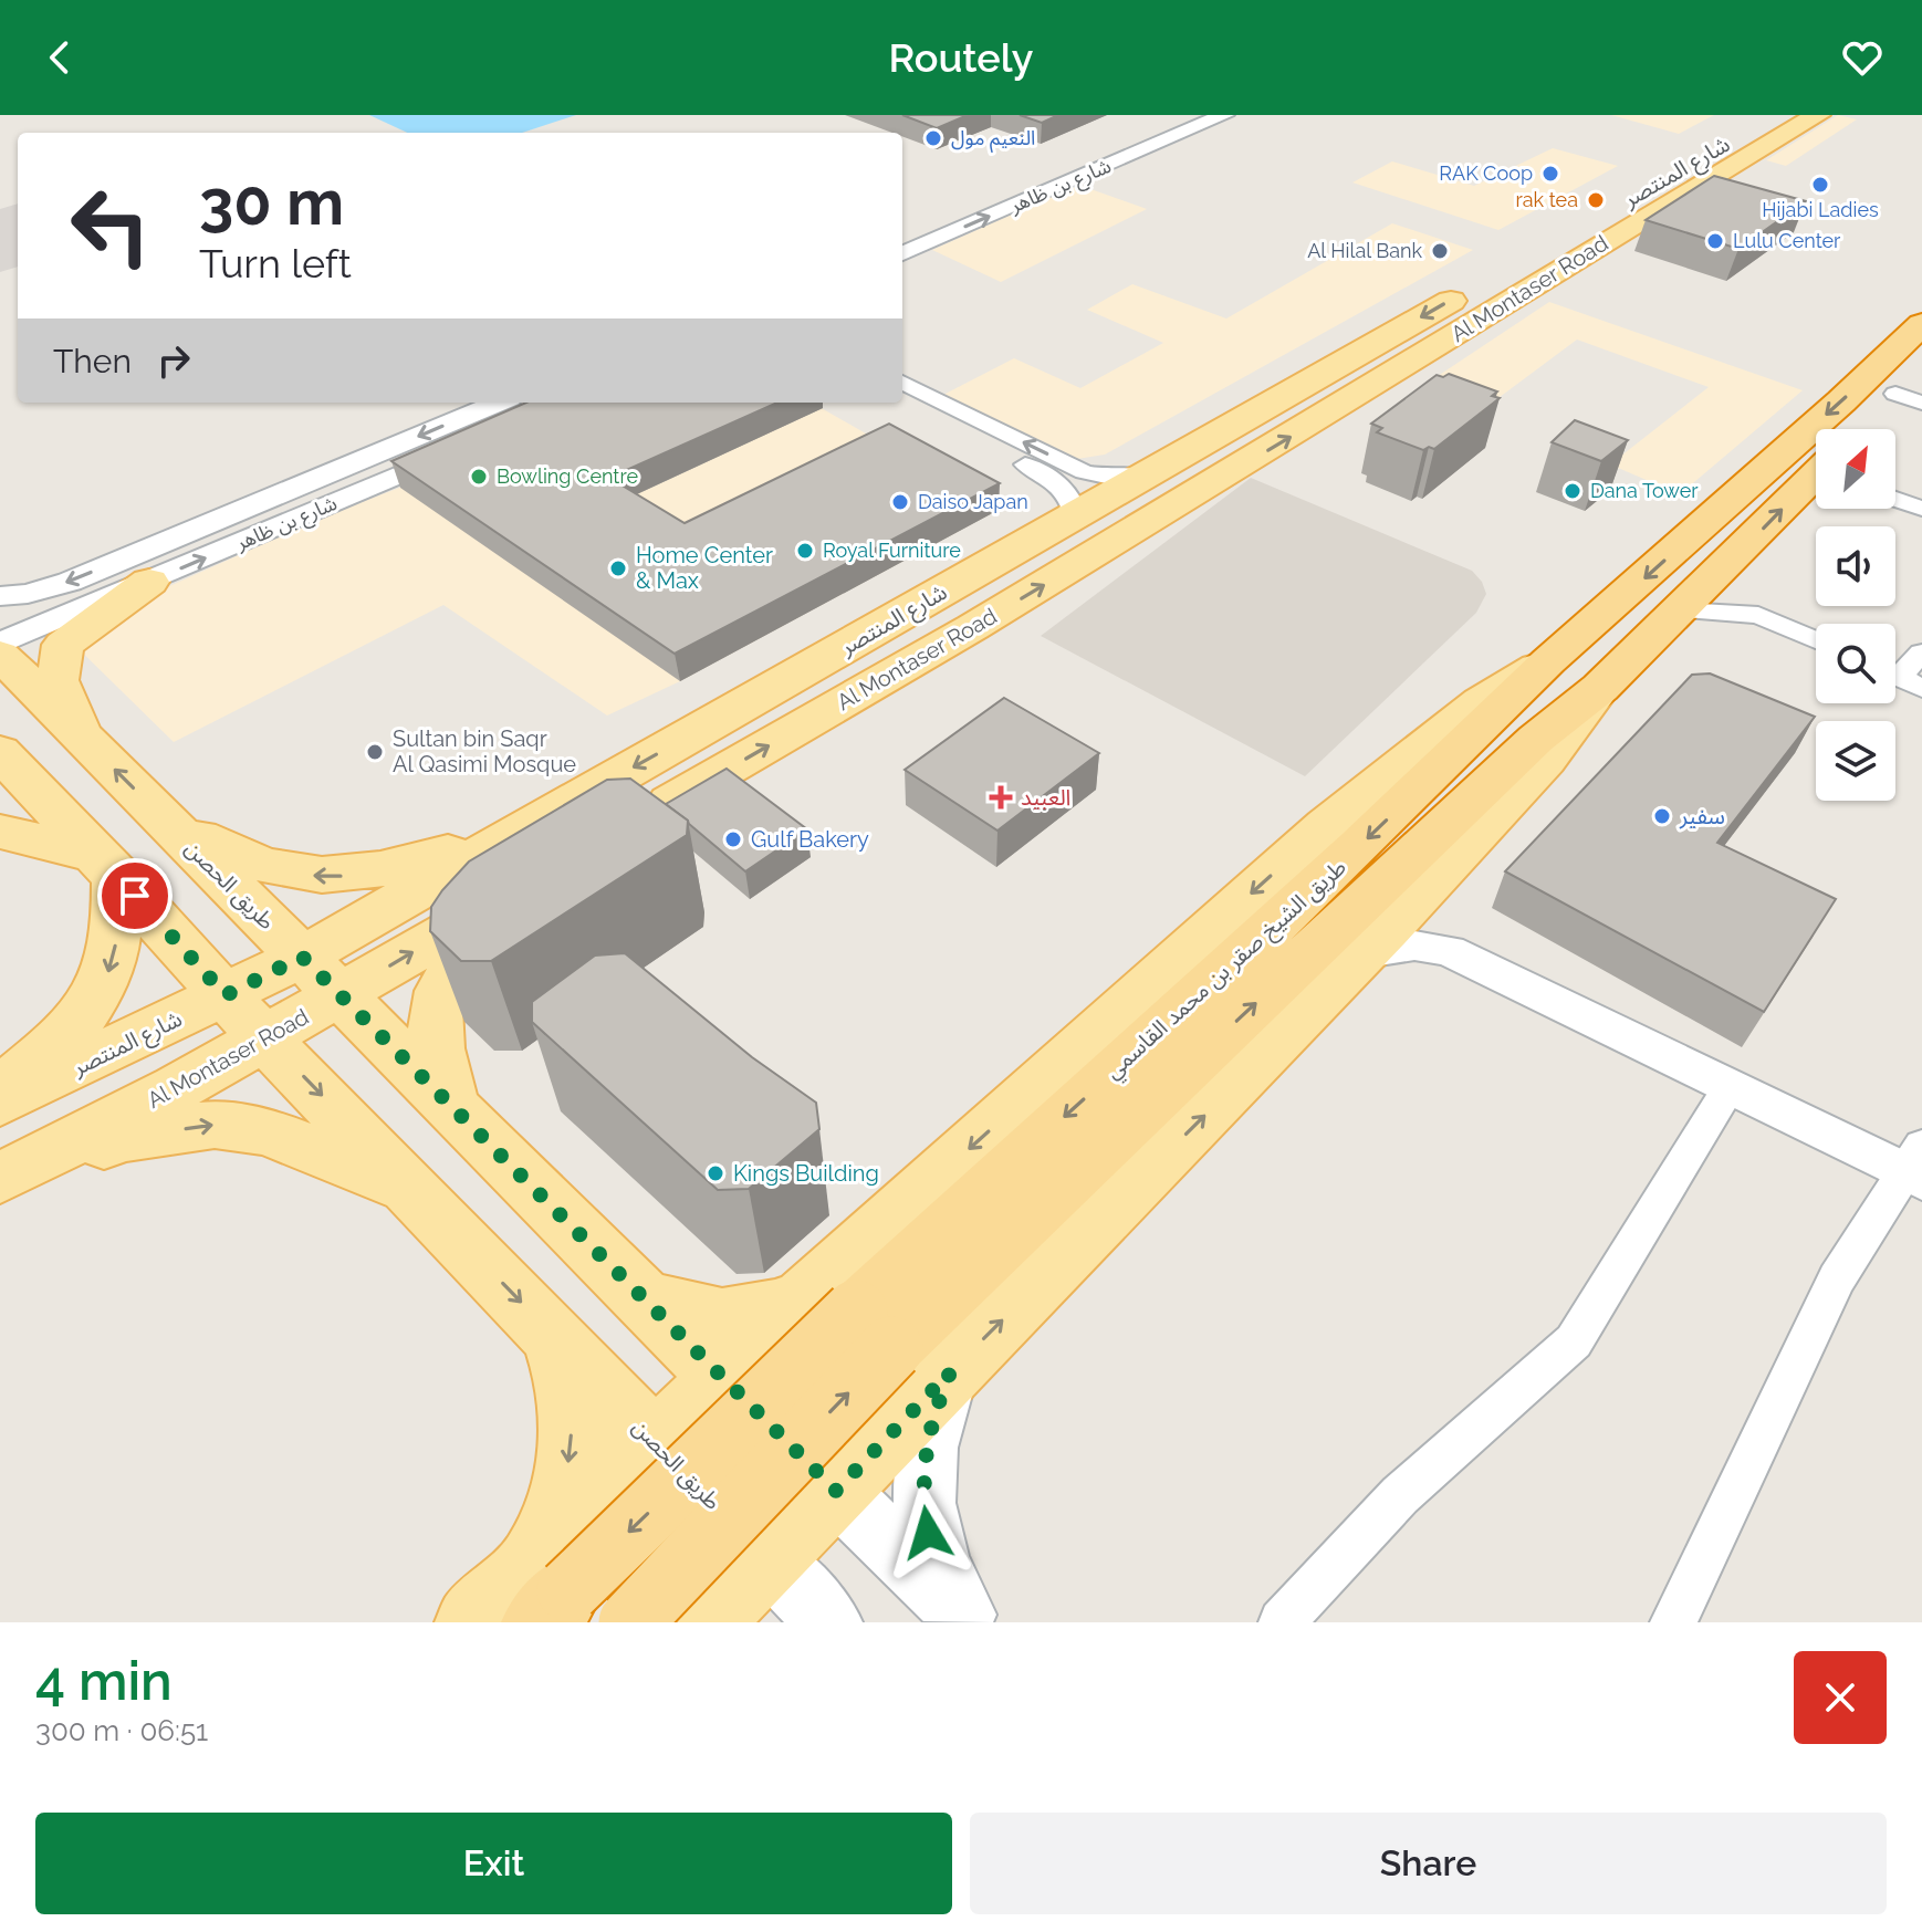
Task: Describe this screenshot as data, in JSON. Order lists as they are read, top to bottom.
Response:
{
  "streets": {
    "highway": ["طريق الشيخ صقر بن محمد القاسمي"],
    "main road": ["شارع المنتصر", "Al Montaser Road", "طريق الحصن"],
    "street": ["شارع بن ظاهر"]
  },
  "crossings": [
    ["شارع المنتصر", "طريق الحصن"],
    ["Al Montaser Road", "طريق الحصن"]
  ],
  "one_way": ["شارع المنتصر"],
  "places": {
    "other": [
      "النعيم مول",
      "RAK Coop",
      "Hijabi Ladies",
      "rak tea",
      "Lulu Center",
      "Al Hilal Bank",
      "Bowling Centre",
      "Dana Tower",
      "Daiso Japan",
      "Royal Furniture",
      "Home Center & Max",
      "Sultan bin Saqr Al Qasimi Mosque",
      "سفير",
      "Gulf Bakery",
      "Kings Building"
    ],
    "health": ["العبيد"]
  },
  "north": "top right",
  "page": {
    "header": "Routely",
    "turn": ["30 m", "Turn left"],
    "then": "Then",
    "heading": ["4 min", "300 m · 06:51"],
    "buttons": ["Exit", "Share"]
  }
}
